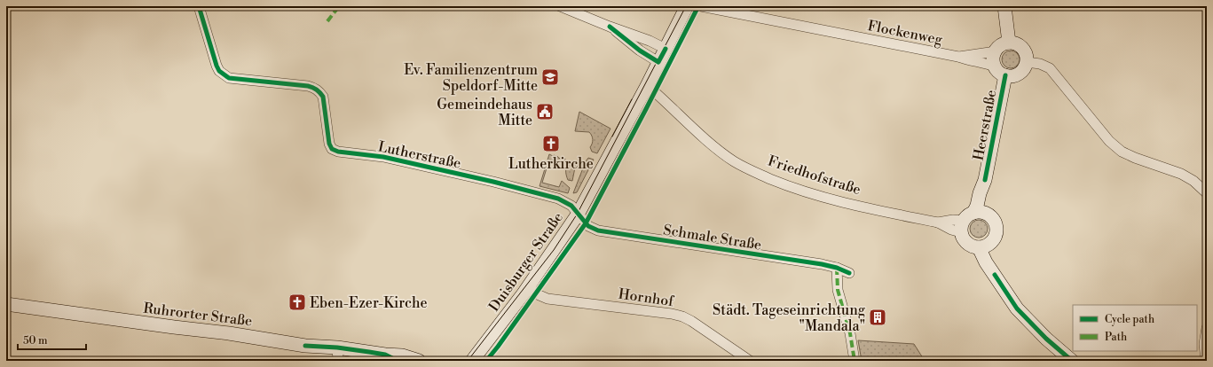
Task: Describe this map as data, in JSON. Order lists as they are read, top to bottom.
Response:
{
  "streets": {
    "street": [
      "Flockenweg",
      "Heerstraße",
      "Lutherstraße",
      "Friedhofstraße",
      "Schmale Straße",
      "Duisburger Straße",
      "Hornhof",
      "Ruhrorter Straße"
    ]
  },
  "crossings": [
    ["Flockenweg", "Heerstraße"],
    ["Heerstraße", "Friedhofstraße"],
    ["Lutherstraße", "Schmale Straße"],
    ["Lutherstraße", "Duisburger Straße"],
    ["Friedhofstraße", "Duisburger Straße"],
    ["Schmale Straße", "Duisburger Straße"],
    ["Duisburger Straße", "Hornhof"]
  ],
  "places": {
    "school or university": ["Ev. Familienzentrum Speldorf-Mitte"],
    "public building": ["Gemeindehaus Mitte"],
    "church": ["Lutherkirche", "Eben-Ezer-Kirche"],
    "building": ["Städt. Tageseinrichtung \"Mandala\""]
  },
  "legend": ["Cycle path", "Path"],
  "scale_bar": "50 m"
}
